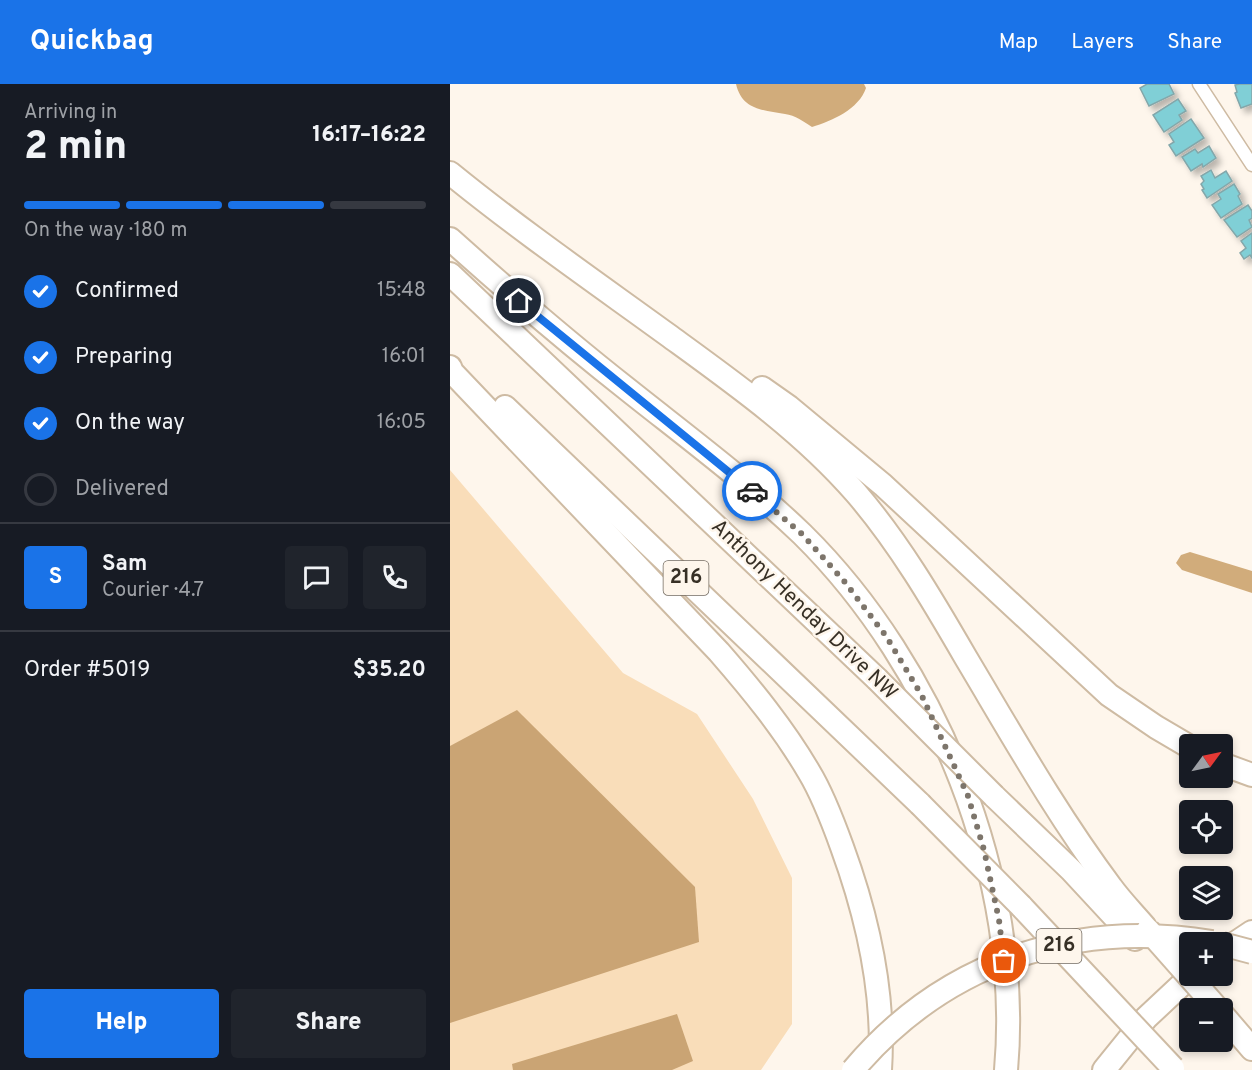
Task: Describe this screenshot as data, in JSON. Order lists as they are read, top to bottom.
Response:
{
  "streets": {
    "highway": ["216", "Anthony Henday Drive NW"]
  },
  "north": "top right",
  "page": {
    "header": "Quickbag",
    "nav": ["Map", "Layers", "Share"],
    "heading": ["2 min", "Arriving in", "16:17–16:22"],
    "panel": [
      "Sam",
      "Courier · 4.7",
      "Order #5019",
      "$35.20"
    ],
    "bar": "On the way · 180 m",
    "list": [
      ["Confirmed", "15:48"],
      ["Preparing", "16:01"],
      ["On the way", "16:05"],
      "Delivered"
    ],
    "round": "S",
    "map_buttons": ["+", "−"],
    "buttons": ["Help", "Share"]
  }
}
